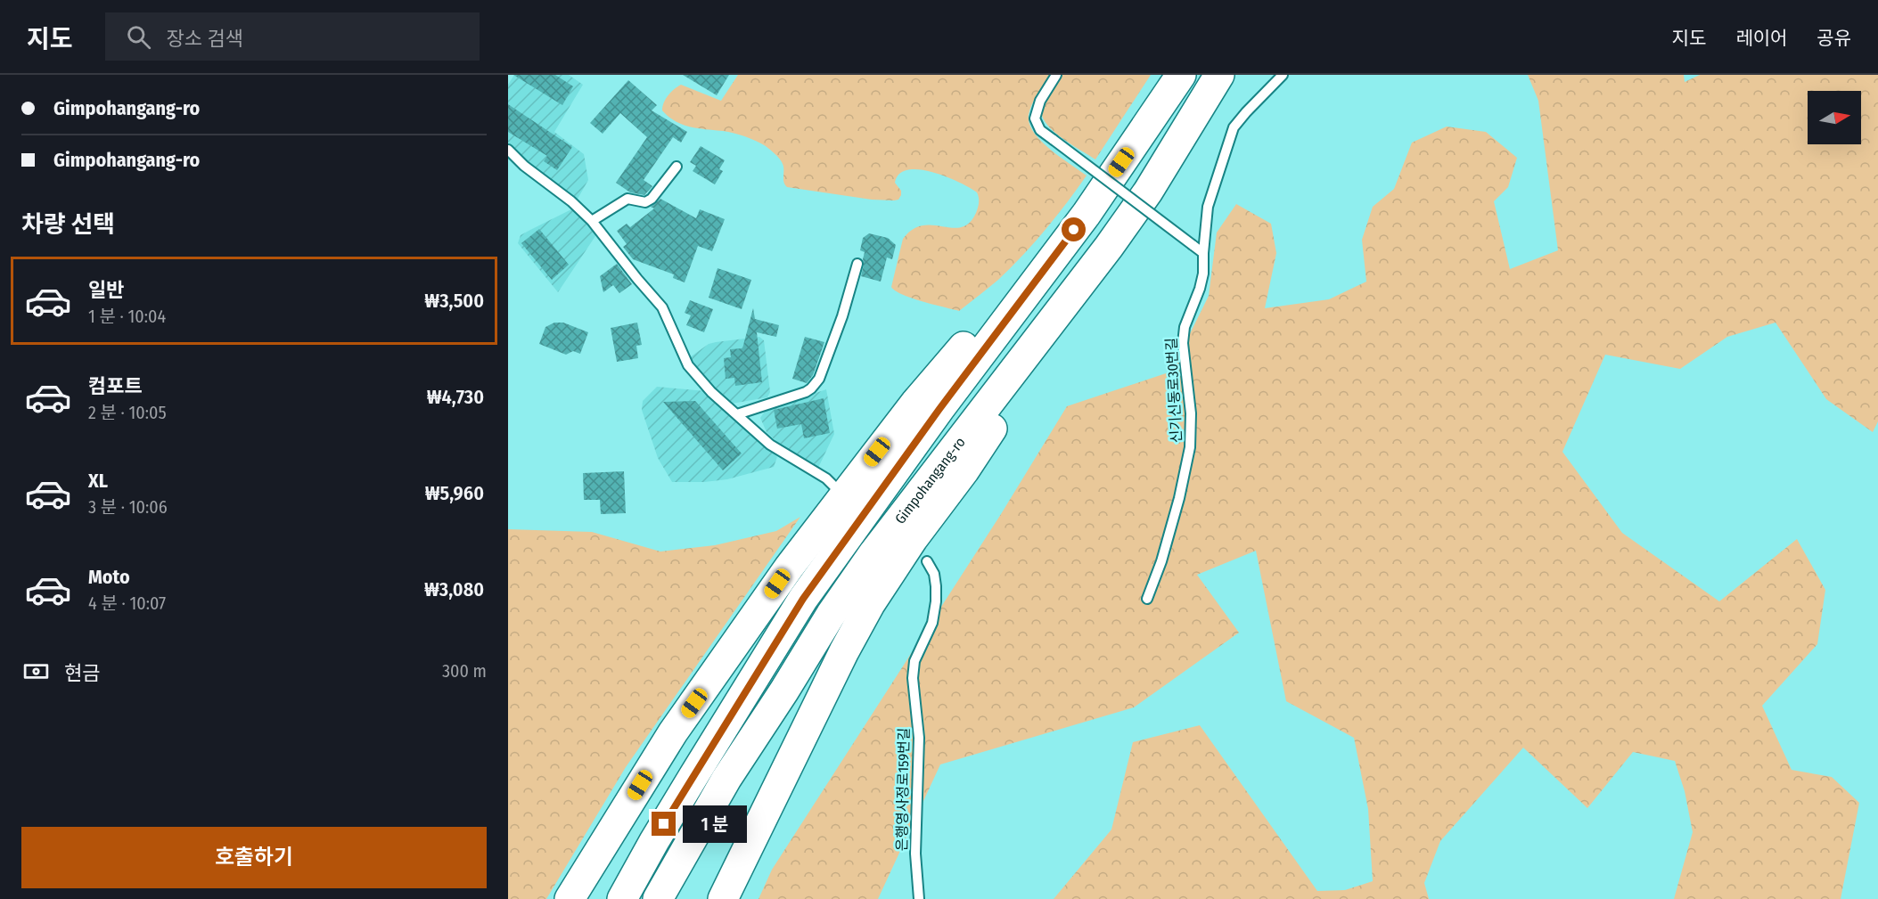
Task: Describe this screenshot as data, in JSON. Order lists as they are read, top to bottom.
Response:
{
  "streets": {
    "highway": ["Gimpohangang-ro"],
    "lane": ["신기신동로30번길", "은행영사정로159번길"]
  },
  "north": "right",
  "page": {
    "header": "지도",
    "search": "장소 검색",
    "nav": ["지도", "레이어", "공유"],
    "banner": ["Gimpohangang-ro", "Gimpohangang-ro"],
    "heading": "차량 선택",
    "list": [
      {
        "name": "일반",
        "note": "1 분 · 10:04",
        "value": "₩3,500"
      },
      {
        "name": "컴포트",
        "note": "2 분 · 10:05",
        "value": "₩4,730"
      },
      {
        "name": "XL",
        "note": "3 분 · 10:06",
        "value": "₩5,960"
      },
      {
        "name": "Moto",
        "note": "4 분 · 10:07",
        "value": "₩3,080"
      }
    ],
    "pay": ["현금", "300 m"],
    "bubble": "1 분",
    "buttons": "호출하기"
  }
}
